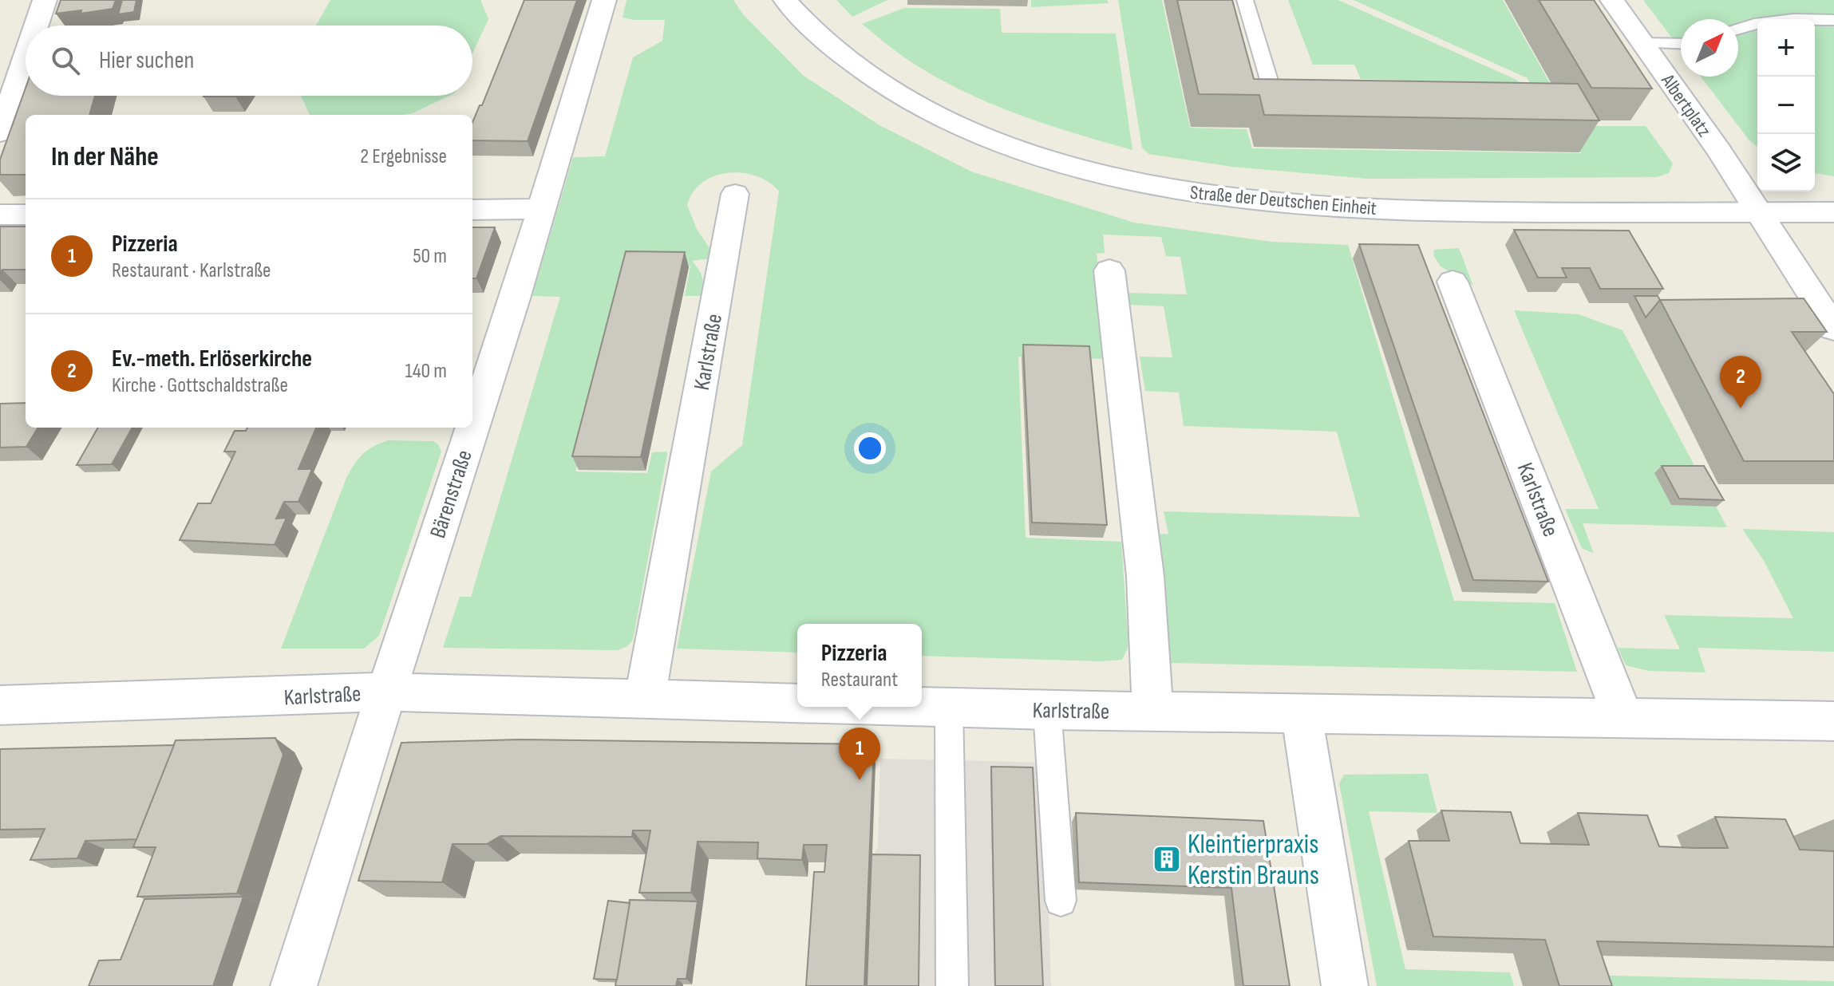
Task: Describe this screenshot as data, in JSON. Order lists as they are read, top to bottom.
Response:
{
  "streets": {
    "street": [
      "Albertplatz",
      "Straße der Deutschen Einheit",
      "Karlstraße",
      "Bärenstraße"
    ]
  },
  "crossings": [
    ["Albertplatz", "Straße der Deutschen Einheit"],
    ["Karlstraße", "Bärenstraße"]
  ],
  "places": {
    "building": ["Kleintierpraxis Kerstin Brauns"]
  },
  "north": "top right",
  "page": {
    "map_buttons": ["+", "−"],
    "search": "Hier suchen",
    "heading": ["In der Nähe", "2 Ergebnisse"],
    "list": [
      {
        "mark": "1",
        "name": "Pizzeria",
        "note": "Restaurant · Karlstraße",
        "value": "50 m"
      },
      {
        "mark": "2",
        "name": "Ev.-meth. Erlöserkirche",
        "note": "Kirche · Gottschaldstraße",
        "value": "140 m"
      }
    ],
    "pins": ["2", "1"],
    "popup": ["Pizzeria", "Restaurant"]
  }
}
